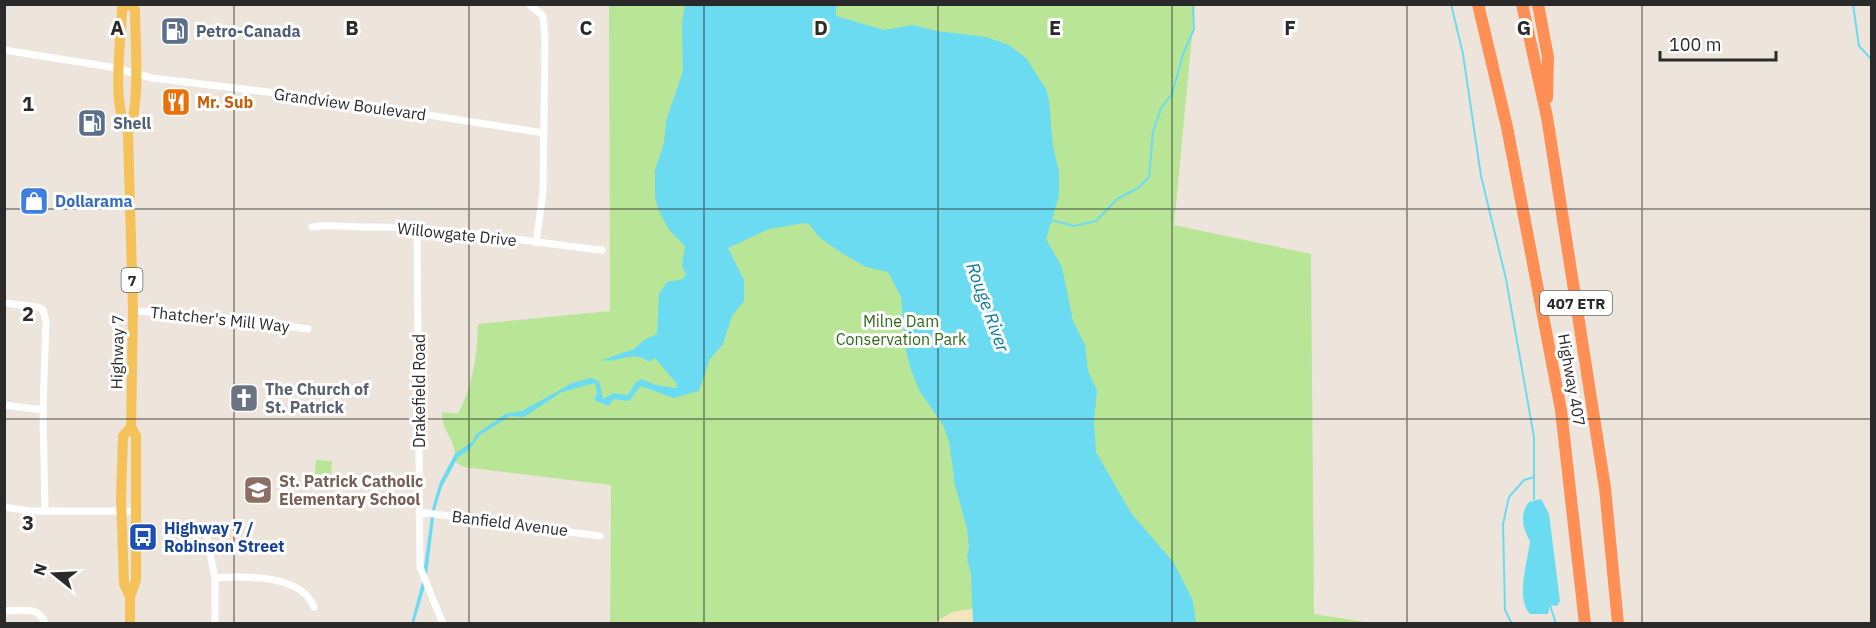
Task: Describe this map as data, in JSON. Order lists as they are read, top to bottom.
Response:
{
  "streets": {
    "highway": ["407 ETR", "Highway 407"],
    "main road": ["7", "Highway 7"],
    "street": [
      "Grandview Boulevard",
      "Willowgate Drive",
      "Thatcher's Mill Way",
      "Drakefield Road",
      "Banfield Avenue"
    ]
  },
  "crossings": [
    ["Grandview Boulevard", "Highway 7"],
    ["Willowgate Drive", "Drakefield Road"],
    ["Thatcher's Mill Way", "Highway 7"],
    ["Drakefield Road", "Banfield Avenue"]
  ],
  "water": ["Rouge River"],
  "parks": ["Milne Dam Conservation Park"],
  "places": {
    "fuel station": ["Petro-Canada", "Shell"],
    "restaurant": ["Mr. Sub"],
    "shop": ["Dollarama"],
    "church": ["The Church of St. Patrick"],
    "school or university": ["St. Patrick Catholic Elementary School"],
    "bus stop": ["Highway 7 / Robinson Street"]
  },
  "scale_bar": "100 m",
  "north": "left",
  "grid": {
    "columns": [
      "A",
      "B",
      "C",
      "D",
      "E",
      "F",
      "G"
    ],
    "rows": ["1", "2", "3"]
  }
}
